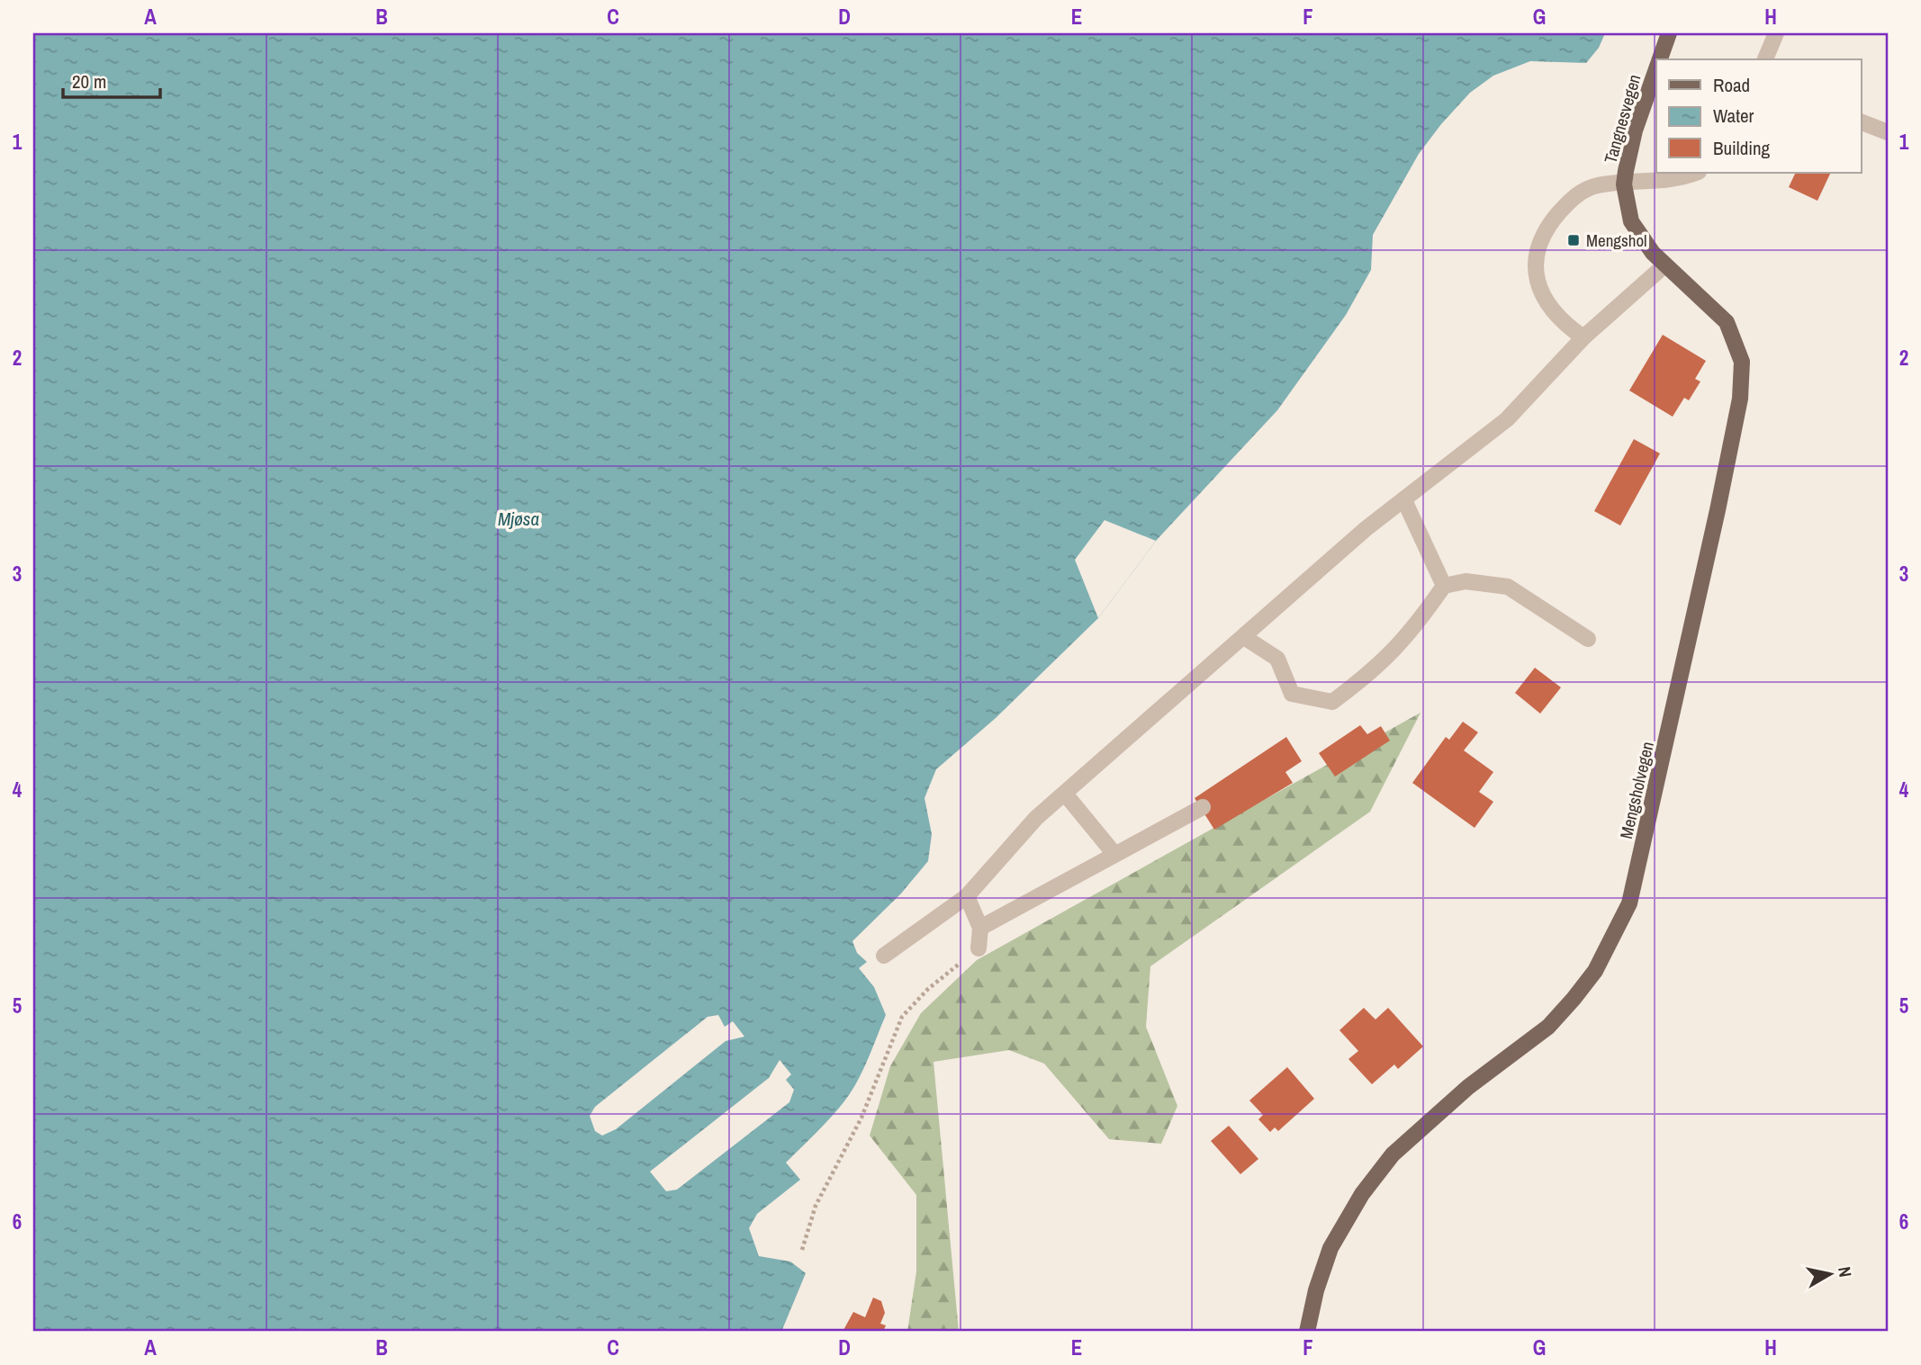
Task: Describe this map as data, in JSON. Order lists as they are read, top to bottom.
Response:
{
  "streets": {
    "main road": ["Tangnesvegen", "Mengsholvegen"]
  },
  "crossings": [
    ["Tangnesvegen", "Mengsholvegen"]
  ],
  "water": ["Mjøsa"],
  "places": {
    "transit": ["Mengshol"]
  },
  "legend": ["Road", "Water", "Building"],
  "scale_bar": "20 m",
  "north": "right",
  "grid": {
    "columns": [
      "A",
      "B",
      "C",
      "D",
      "E",
      "F",
      "G",
      "H"
    ],
    "rows": [
      "1",
      "2",
      "3",
      "4",
      "5",
      "6"
    ]
  }
}
